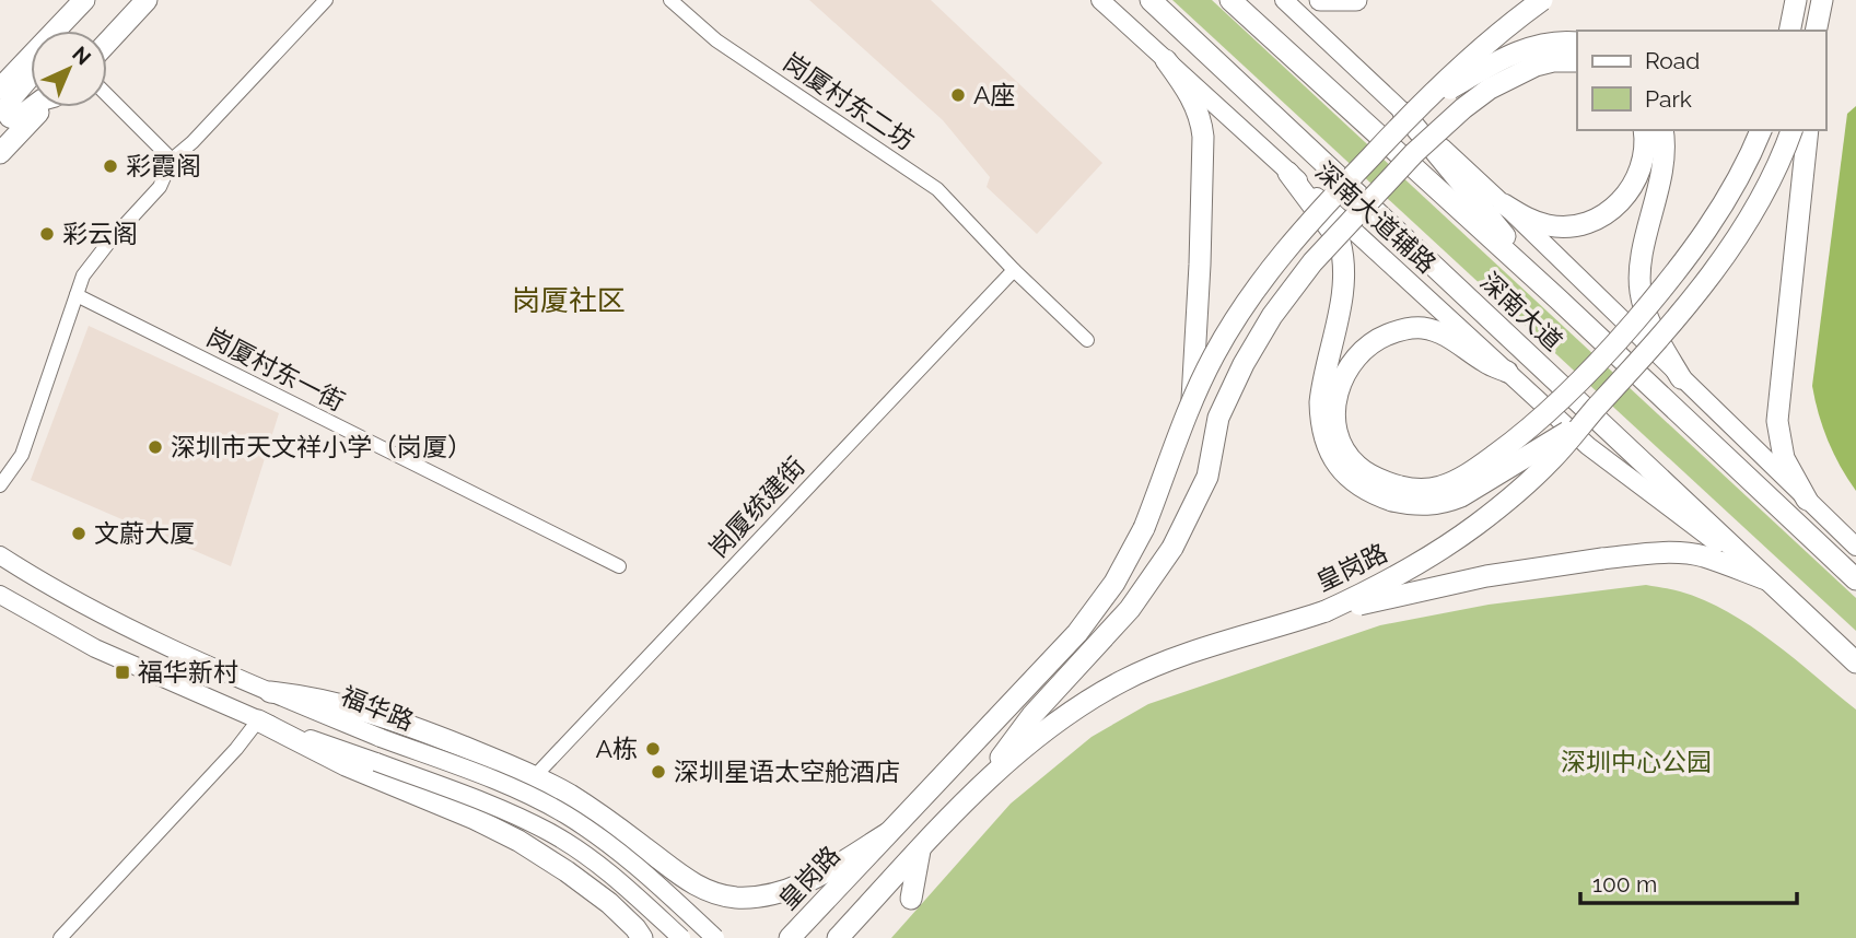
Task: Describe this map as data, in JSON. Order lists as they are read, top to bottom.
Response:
{
  "streets": {
    "main road": [
      "深南大道辅路",
      "深南大道",
      "皇岗路",
      "福华路"
    ],
    "street": ["岗厦村东二坊", "岗厦村东一街", "岗厦统建街"]
  },
  "crossings": [
    ["岗厦村东二坊", "岗厦统建街"],
    ["深南大道辅路", "深南大道"]
  ],
  "districts": ["岗厦社区"],
  "parks": ["深圳中心公园"],
  "places": {
    "other": [
      "A座",
      "彩霞阁",
      "彩云阁",
      "深圳市天文祥小学（岗厦）",
      "文蔚大厦",
      "A栋",
      "深圳星语太空舱酒店"
    ],
    "transit": ["福华新村"]
  },
  "legend": ["Road", "Park"],
  "scale_bar": "100 m",
  "north": "top right"
}
